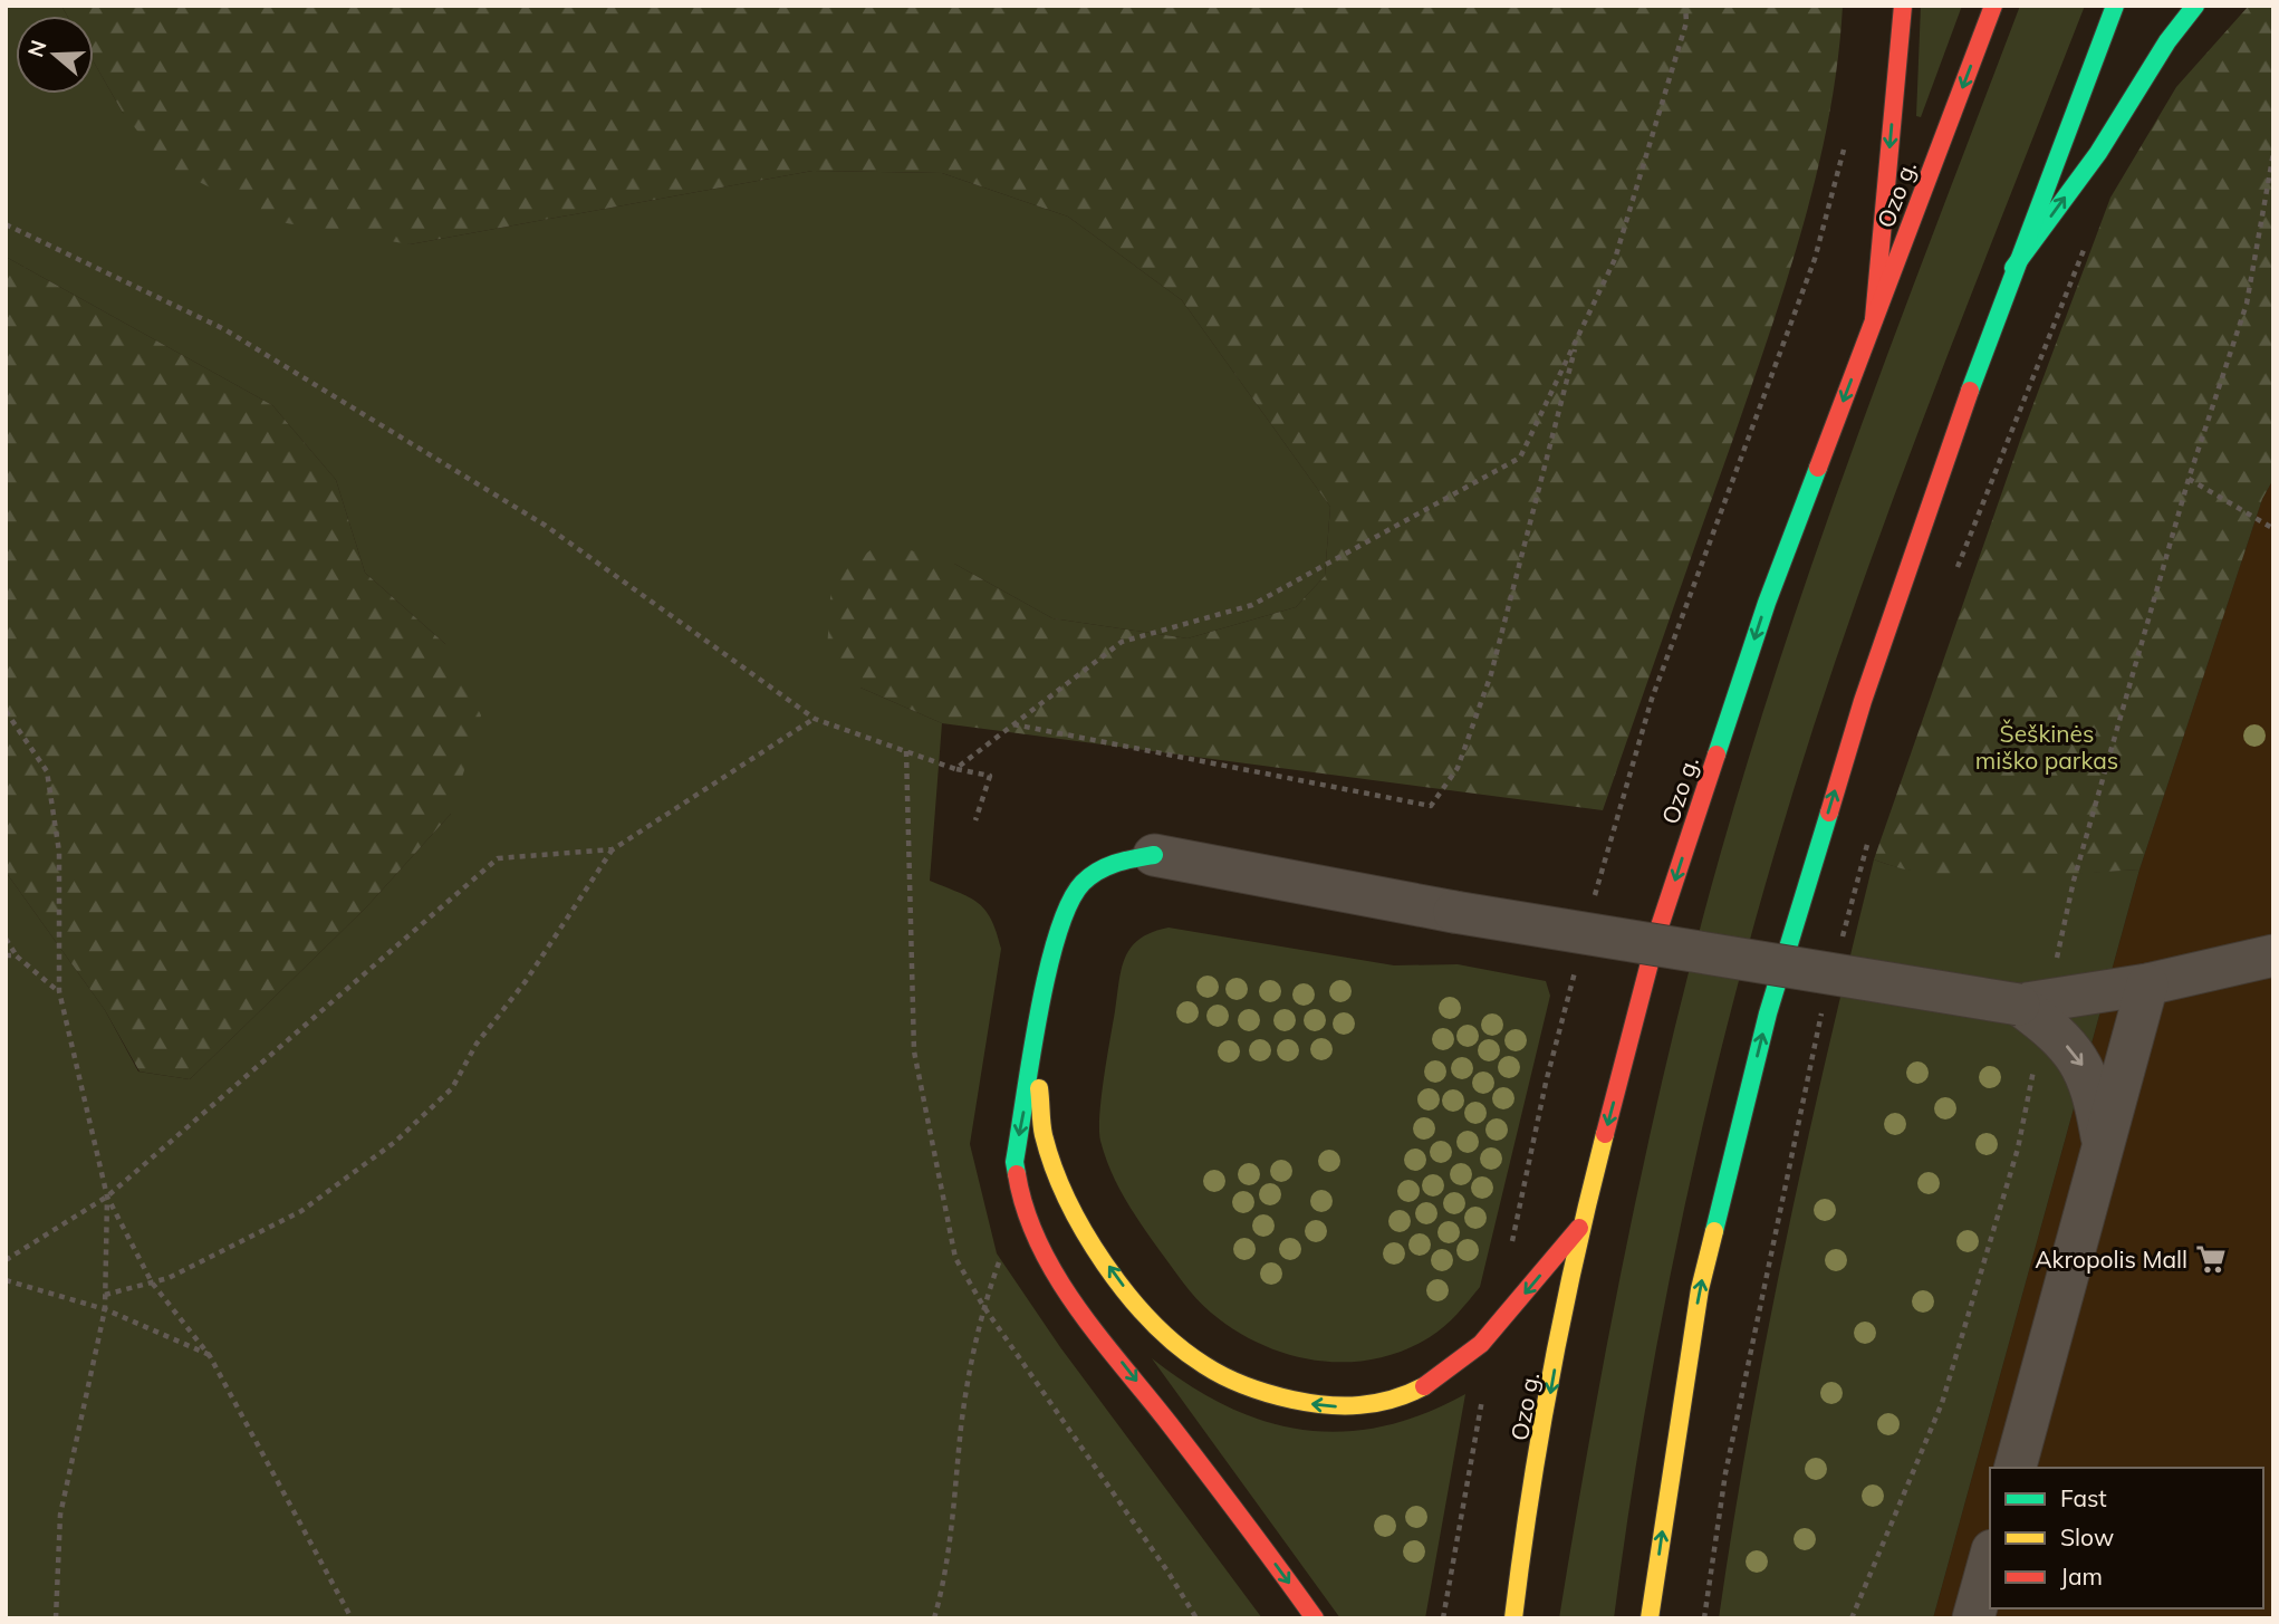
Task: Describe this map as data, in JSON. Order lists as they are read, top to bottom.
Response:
{
  "streets": {
    "main road": ["Ozo g."]
  },
  "parks": ["Šeškinės miško parkas"],
  "places": {
    "supermarket": ["Akropolis Mall"]
  },
  "legend": ["Fast", "Slow", "Jam"],
  "north": "left"
}
